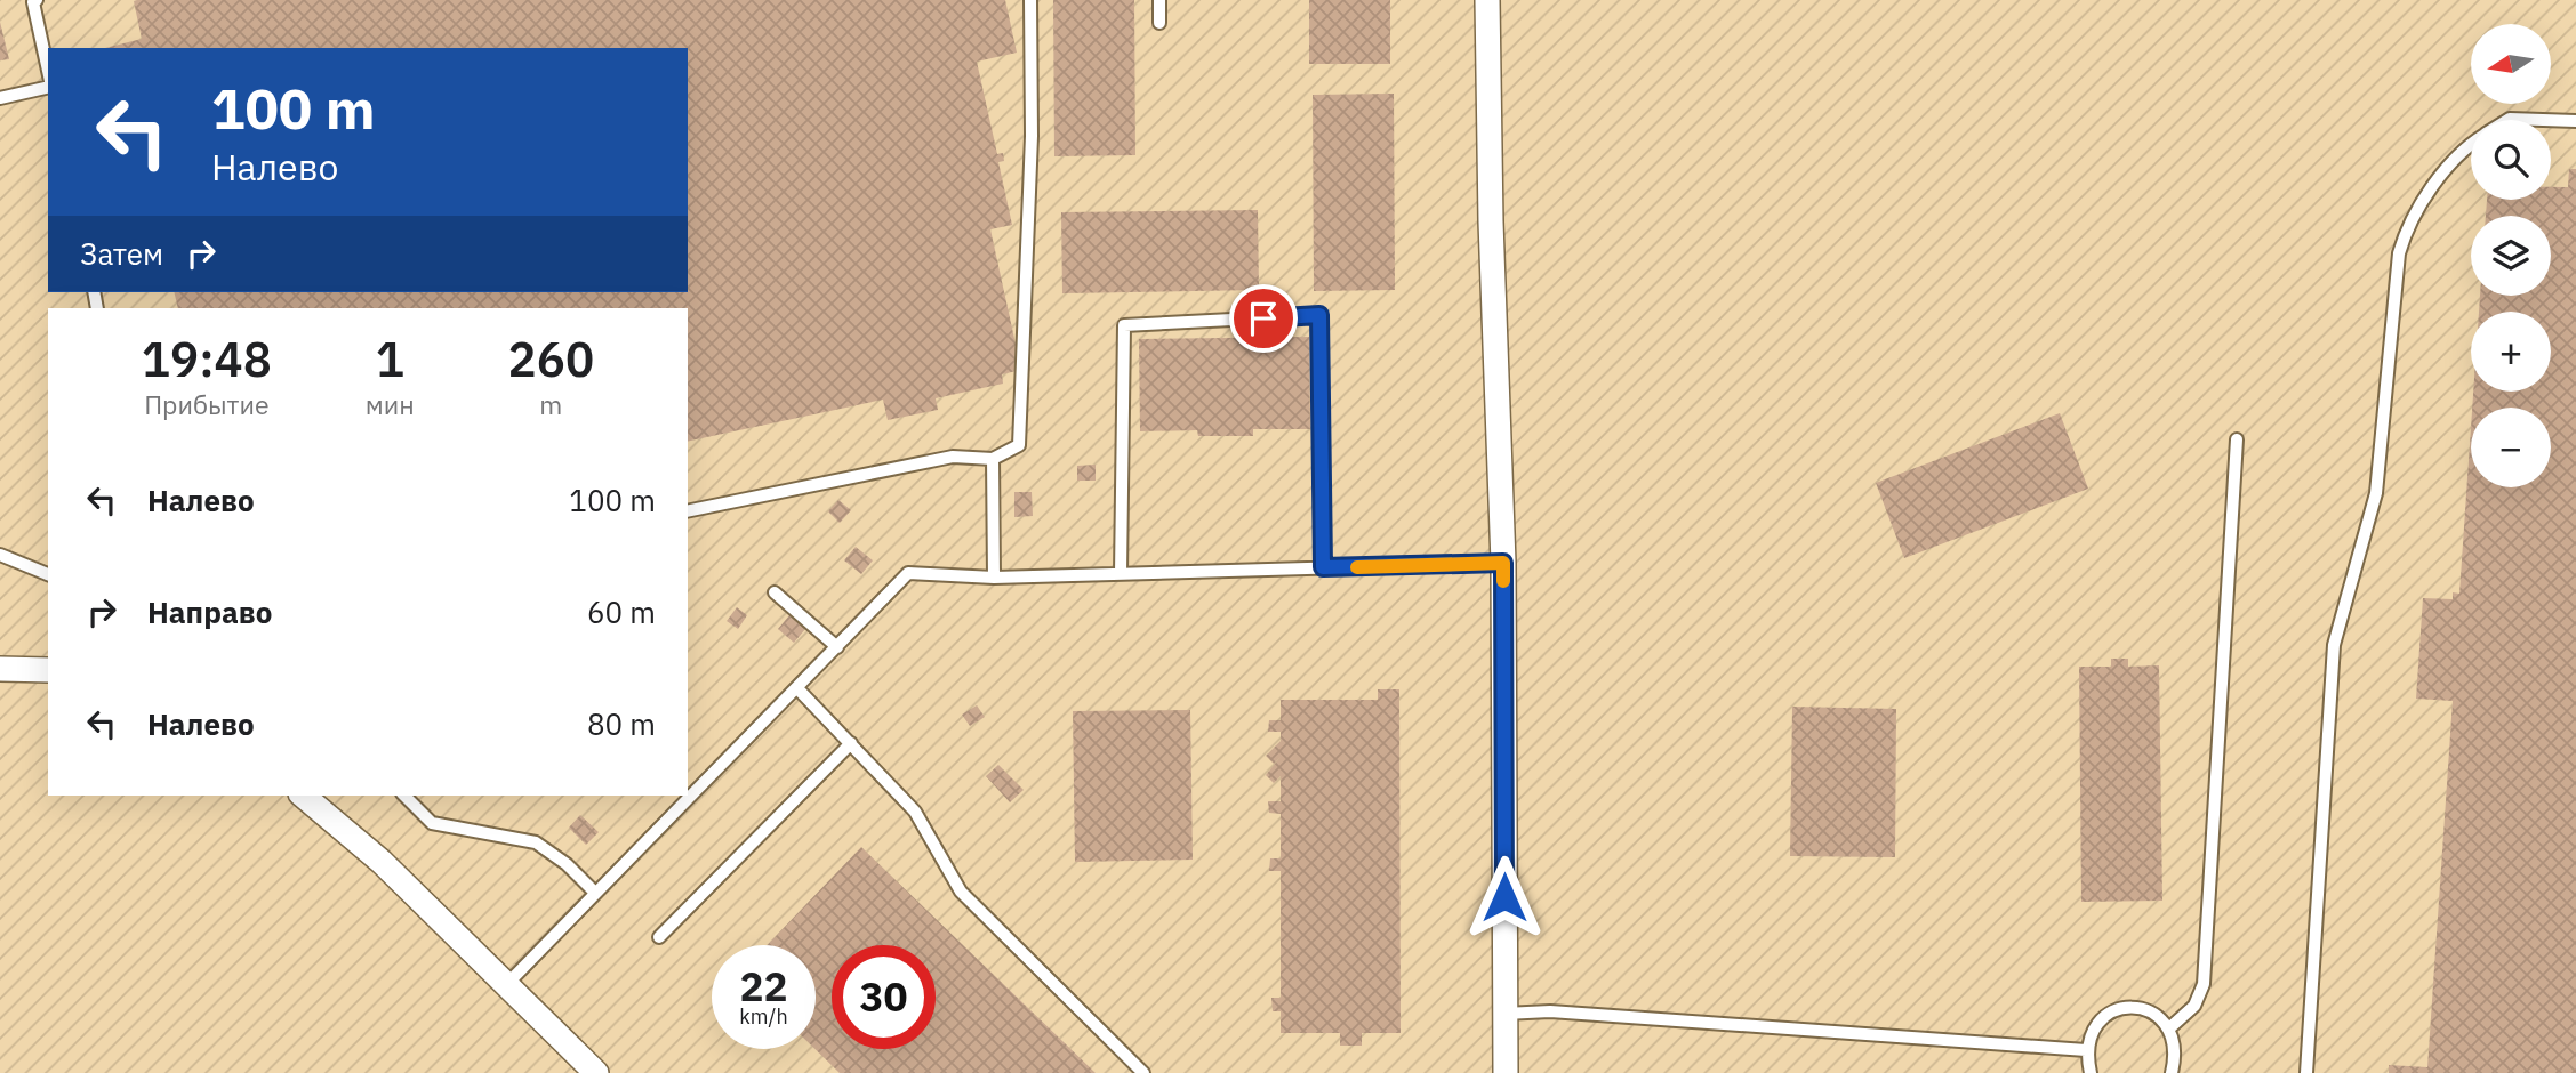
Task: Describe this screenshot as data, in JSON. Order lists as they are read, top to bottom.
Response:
{
  "north": "left",
  "page": {
    "map_buttons": ["+", "−"],
    "turn": ["100 m", "Налево"],
    "then": "Затем",
    "eta": [
      "19:48",
      "Прибытие",
      "1",
      "мин",
      "260",
      "m"
    ],
    "list": [
      {
        "name": "Налево",
        "value": "100 m"
      },
      {
        "name": "Направо",
        "value": "60 m"
      },
      {
        "name": "Налево",
        "value": "80 m"
      }
    ],
    "speed": "22 km/h",
    "limit": "30"
  }
}
